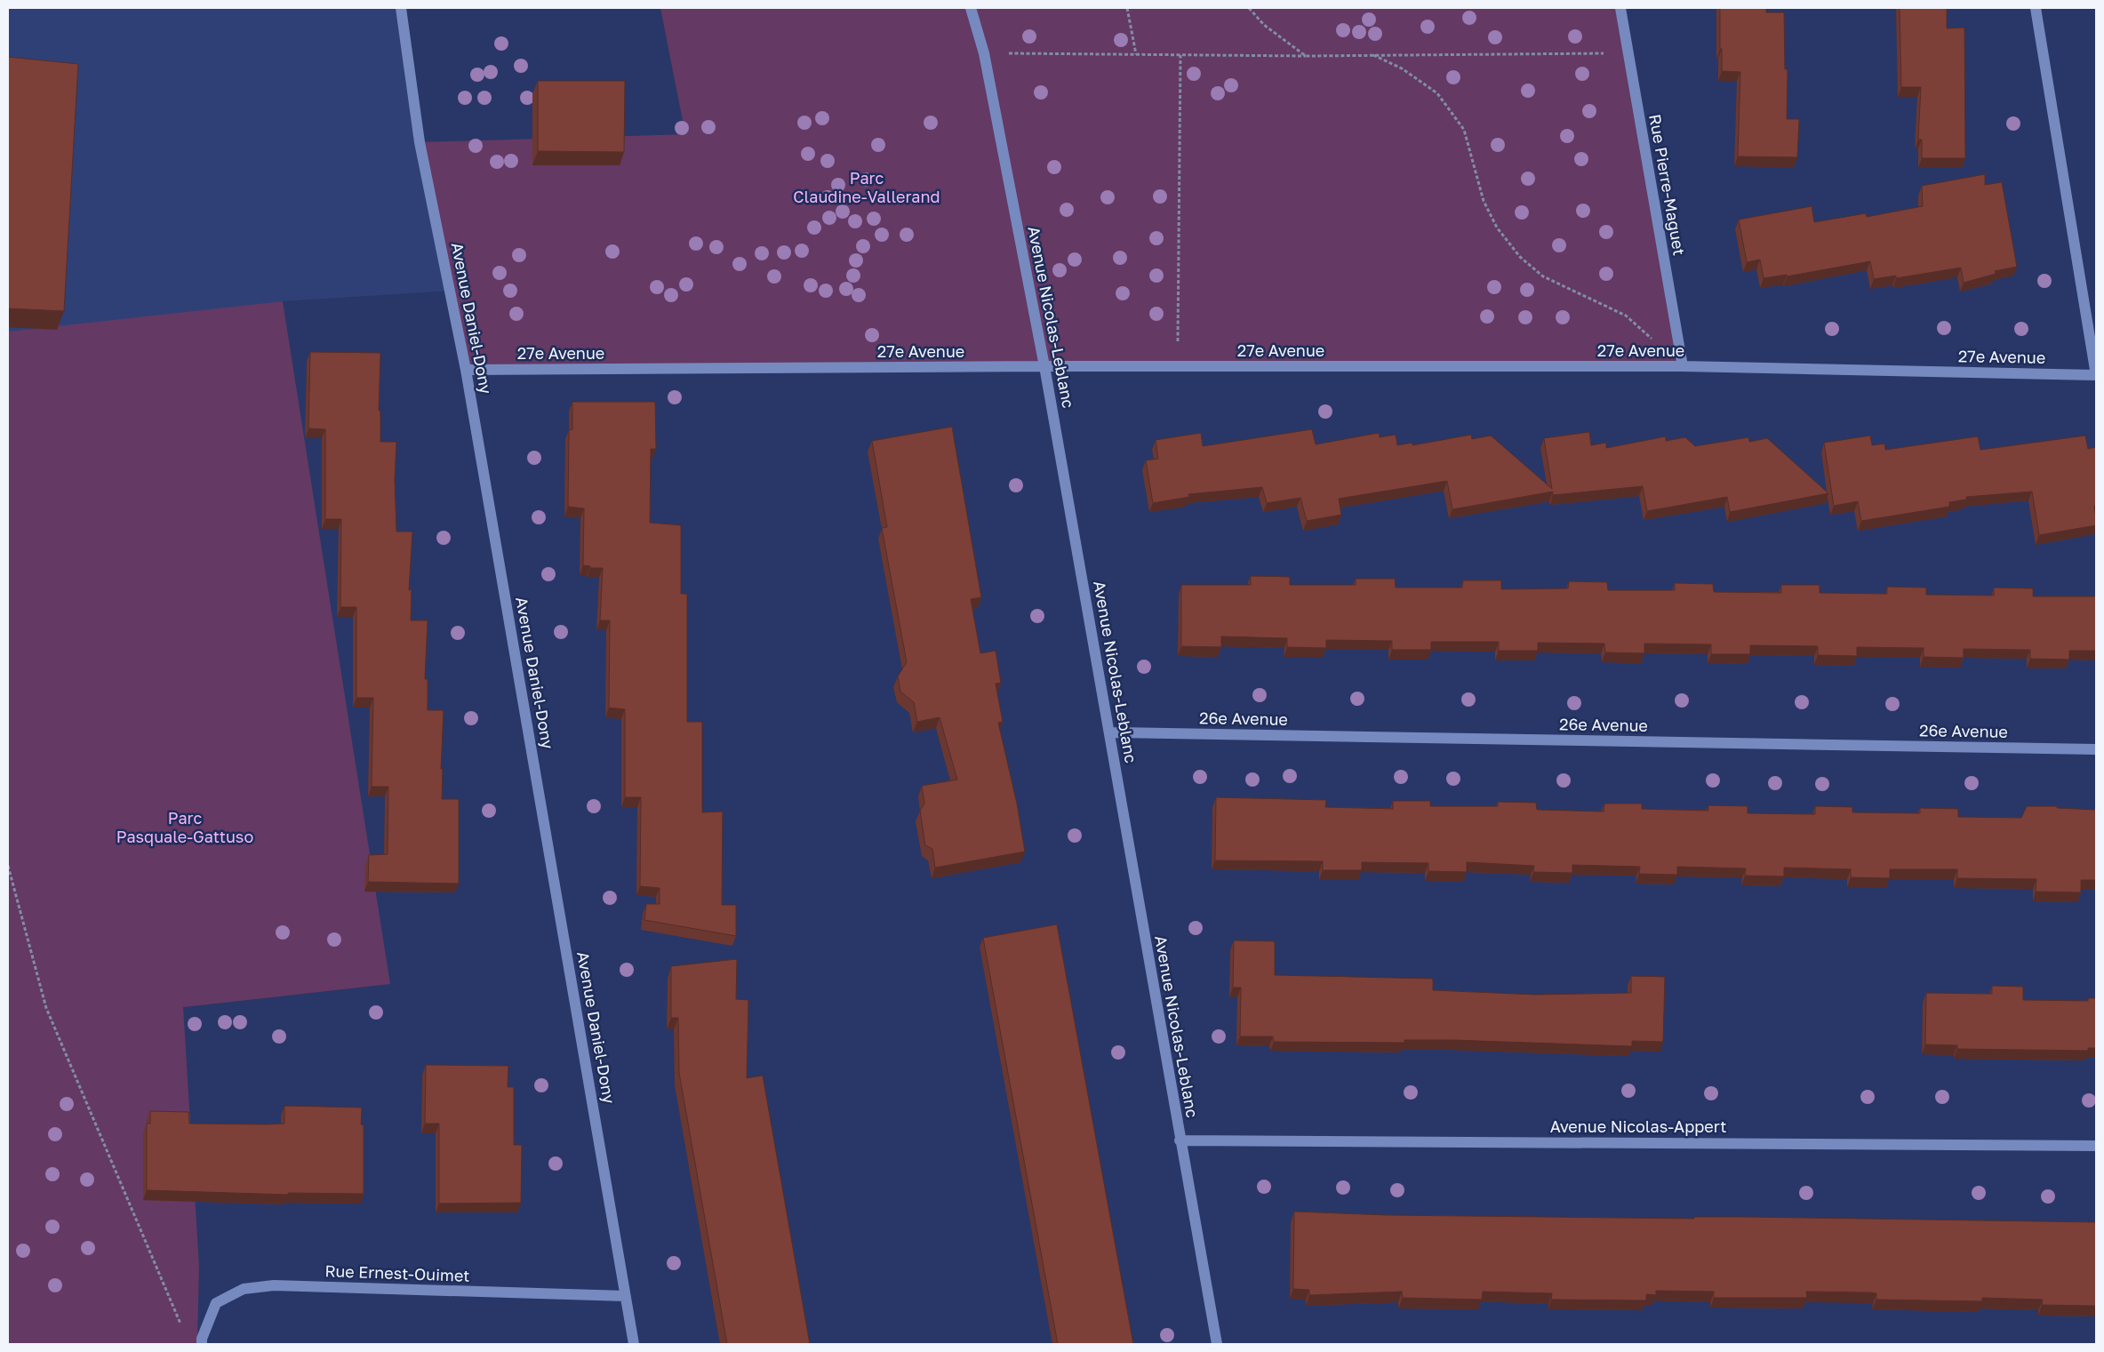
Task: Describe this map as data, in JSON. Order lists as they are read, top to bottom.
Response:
{
  "streets": {
    "street": [
      "Rue Pierre-Maguet",
      "Avenue Nicolas-Leblanc",
      "Avenue Daniel-Dony",
      "27e Avenue",
      "26e Avenue",
      "Avenue Nicolas-Appert",
      "Rue Ernest-Ouimet"
    ]
  },
  "crossings": [
    ["Rue Pierre-Maguet", "27e Avenue"],
    ["Avenue Nicolas-Leblanc", "27e Avenue"],
    ["Avenue Nicolas-Leblanc", "26e Avenue"],
    ["Avenue Nicolas-Leblanc", "Avenue Nicolas-Appert"],
    ["Avenue Daniel-Dony", "27e Avenue"],
    ["Avenue Daniel-Dony", "Rue Ernest-Ouimet"]
  ],
  "parks": ["Parc Claudine-Vallerand", "Parc Pasquale-Gattuso"]
}
